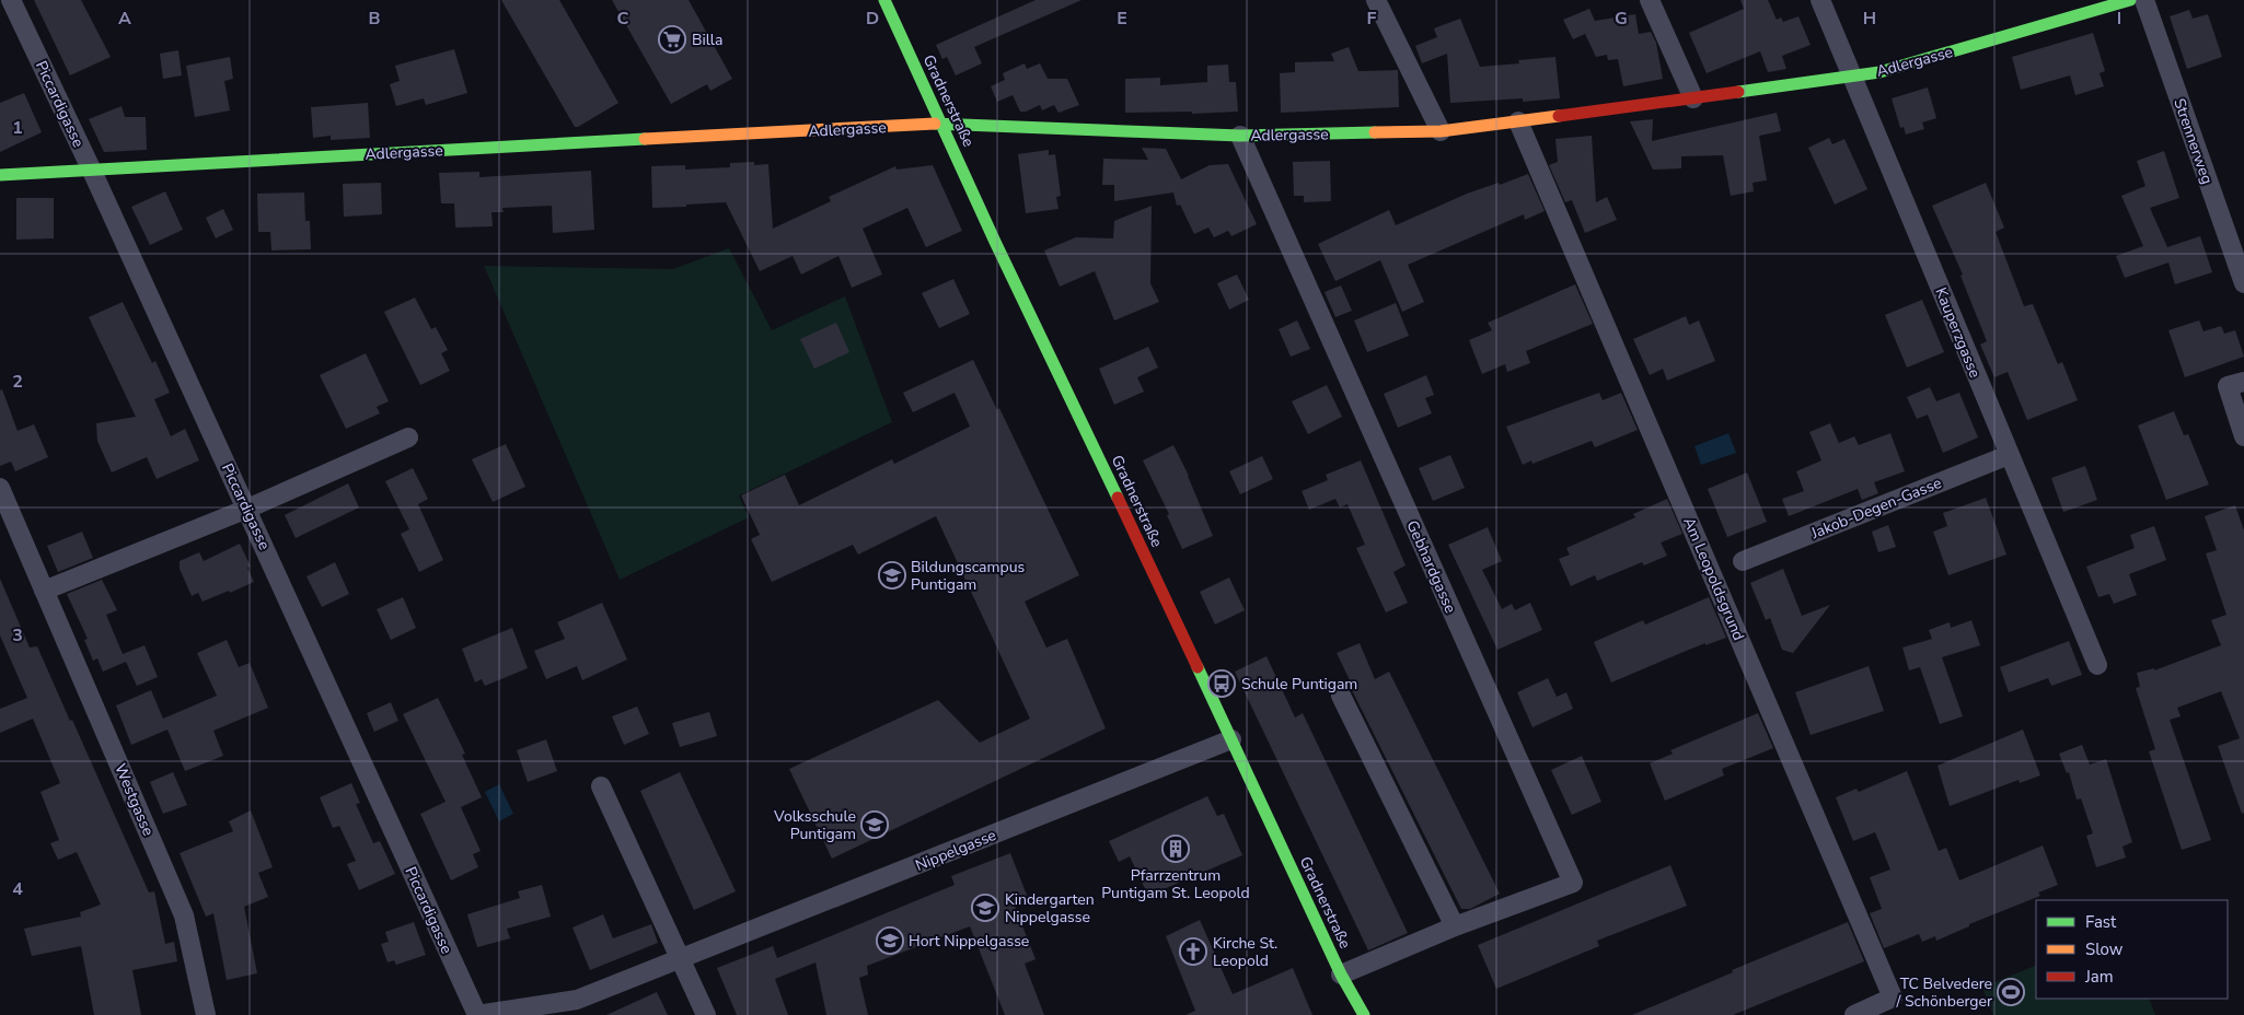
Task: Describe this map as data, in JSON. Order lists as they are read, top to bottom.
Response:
{
  "streets": {
    "street": [
      "Adlergasse",
      "Gradnerstraße",
      "Piccardigasse",
      "Strennerweg",
      "Kauperzgasse",
      "Jakob-Degen-Gasse",
      "Gebhardgasse",
      "Am Leopoldsgrund",
      "Westgasse",
      "Nippelgasse"
    ]
  },
  "crossings": [
    ["Adlergasse", "Gradnerstraße"],
    ["Adlergasse", "Piccardigasse"],
    ["Adlergasse", "Kauperzgasse"],
    ["Adlergasse", "Gebhardgasse"],
    ["Adlergasse", "Am Leopoldsgrund"],
    ["Gradnerstraße", "Gebhardgasse"],
    ["Gradnerstraße", "Nippelgasse"],
    ["Piccardigasse", "Nippelgasse"],
    ["Kauperzgasse", "Jakob-Degen-Gasse"]
  ],
  "places": {
    "supermarket": ["Billa"],
    "school or university": [
      "Bildungscampus Puntigam",
      "Volksschule Puntigam",
      "Kindergarten Nippelgasse",
      "Hort Nippelgasse"
    ],
    "bus stop": ["Schule Puntigam"],
    "building": ["Pfarrzentrum Puntigam St. Leopold"],
    "church": ["Kirche St. Leopold"],
    "sports": ["TC Belvedere / Schönberger"]
  },
  "legend": ["Fast", "Slow", "Jam"],
  "grid": {
    "columns": [
      "A",
      "B",
      "C",
      "D",
      "E",
      "F",
      "G",
      "H",
      "I"
    ],
    "rows": [
      "1",
      "2",
      "3",
      "4"
    ]
  }
}
